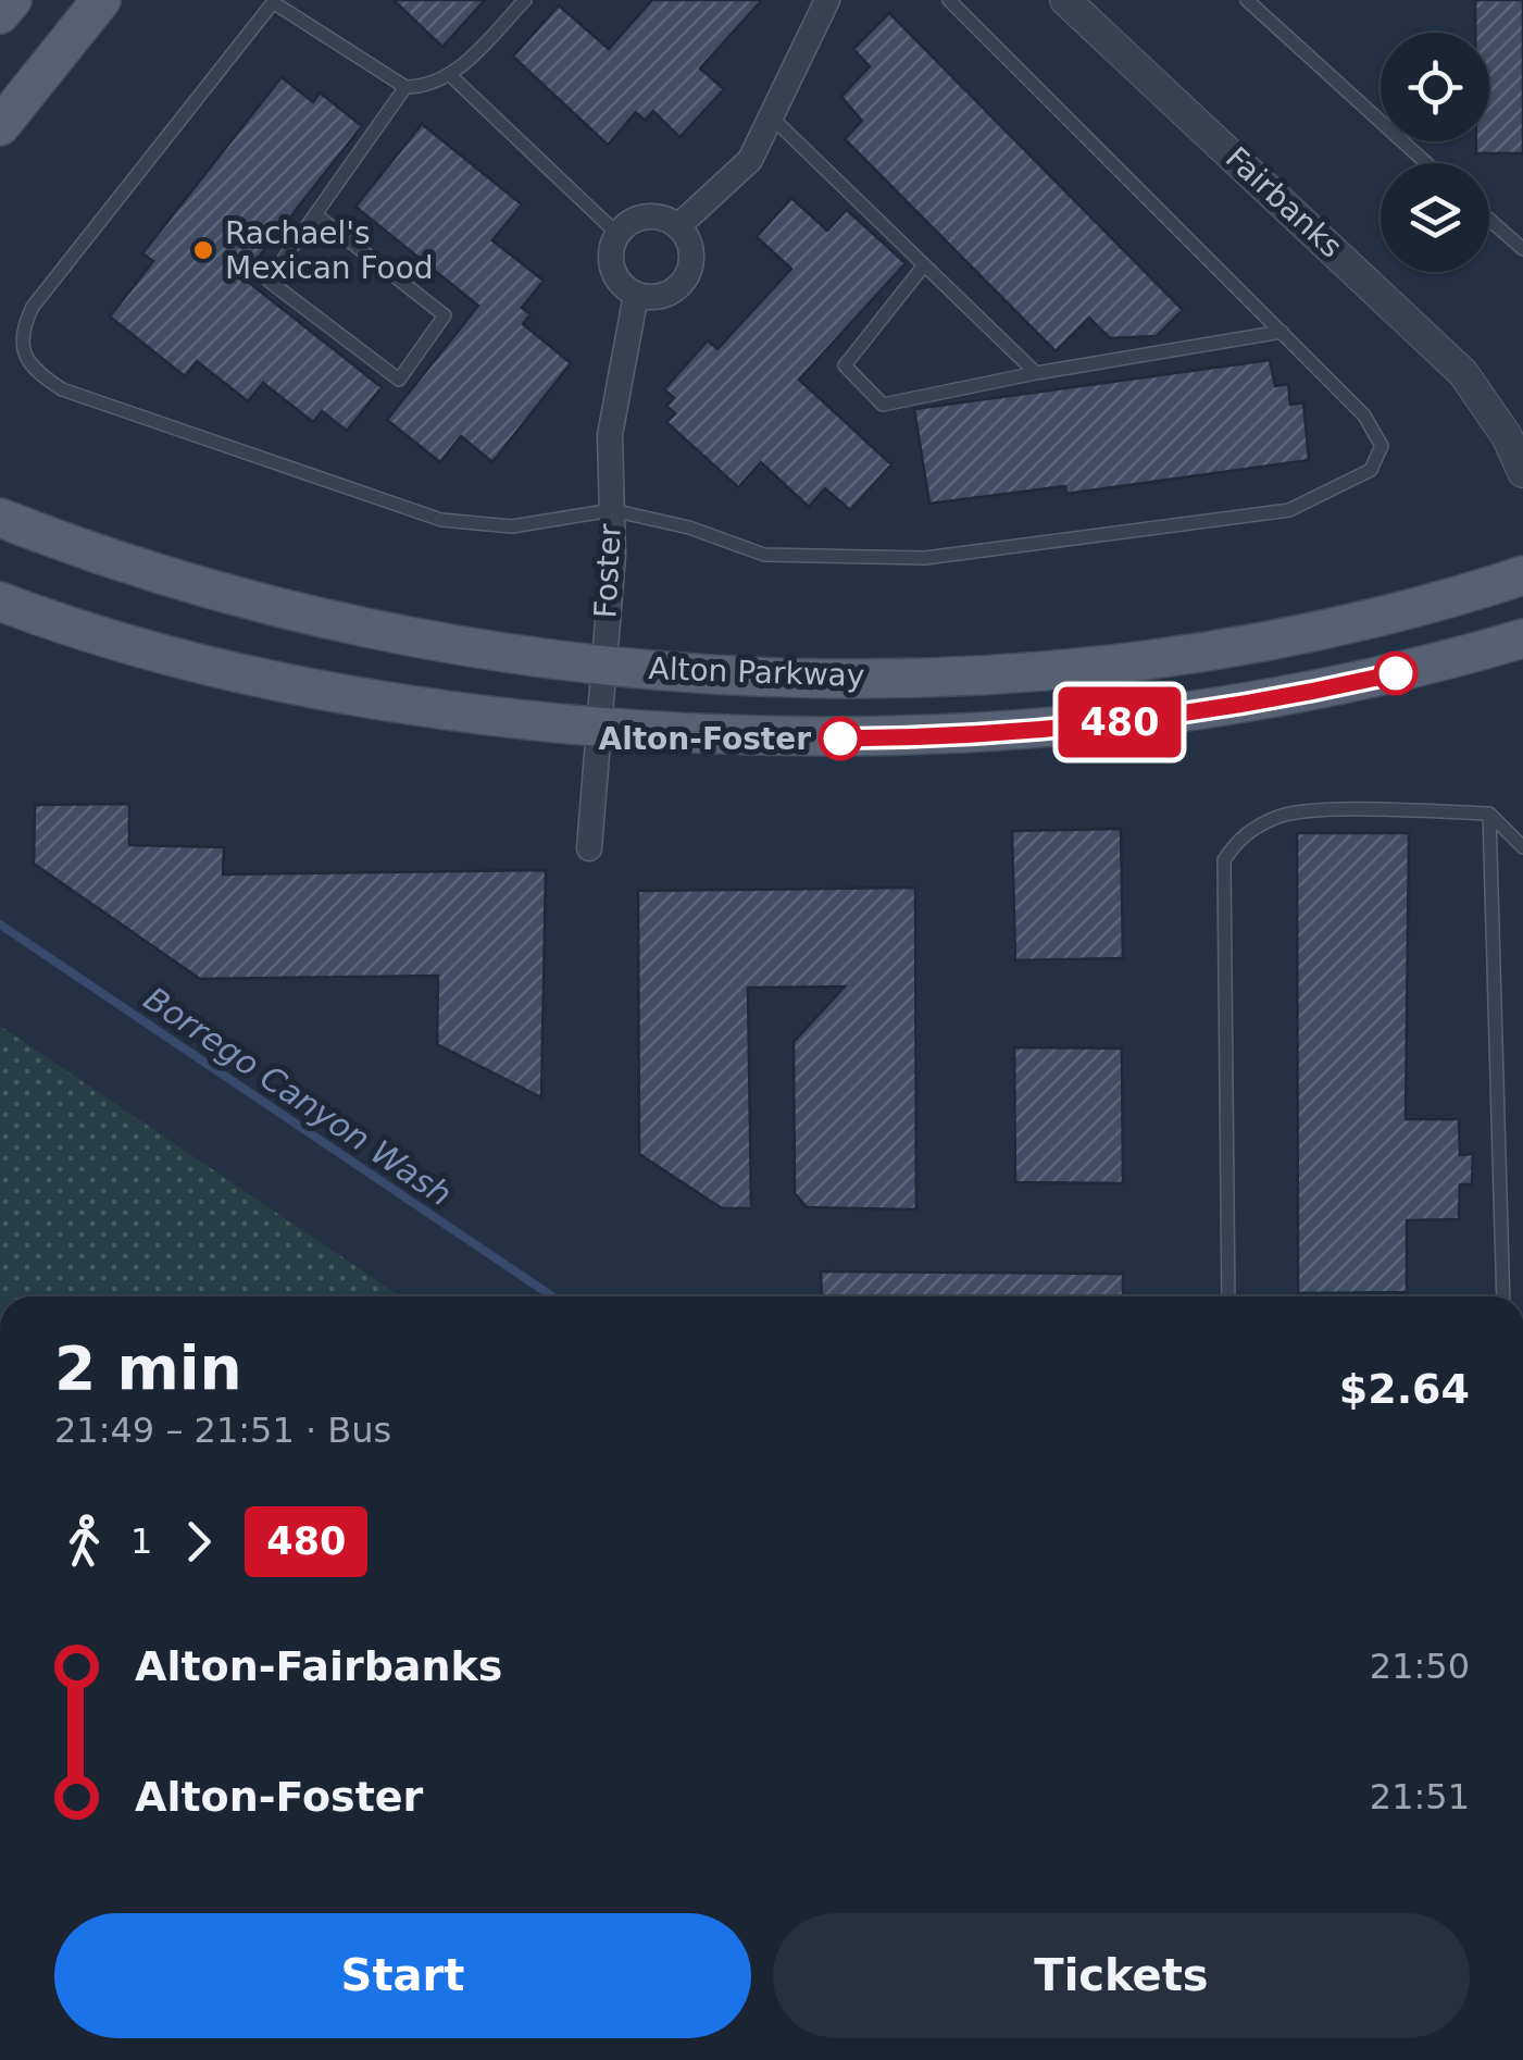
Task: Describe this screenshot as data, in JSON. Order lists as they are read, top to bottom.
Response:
{
  "streets": {
    "main road": ["Alton Parkway"],
    "street": ["Fairbanks", "Foster"]
  },
  "crossings": [
    ["Foster", "Alton Parkway"]
  ],
  "water": ["Borrego Canyon Wash"],
  "places": ["Rachael's Mexican Food", "Alton-Foster"],
  "lines": ["bus line 480"],
  "page": {
    "on_map": "480",
    "heading": ["2 min", "21:49 – 21:51 · Bus", "$2.64"],
    "legs": ["1", "480"],
    "list": [
      {
        "name": "Alton-Fairbanks",
        "value": "21:50"
      },
      {
        "name": "Alton-Foster",
        "value": "21:51"
      }
    ],
    "buttons": ["Start", "Tickets"]
  }
}
